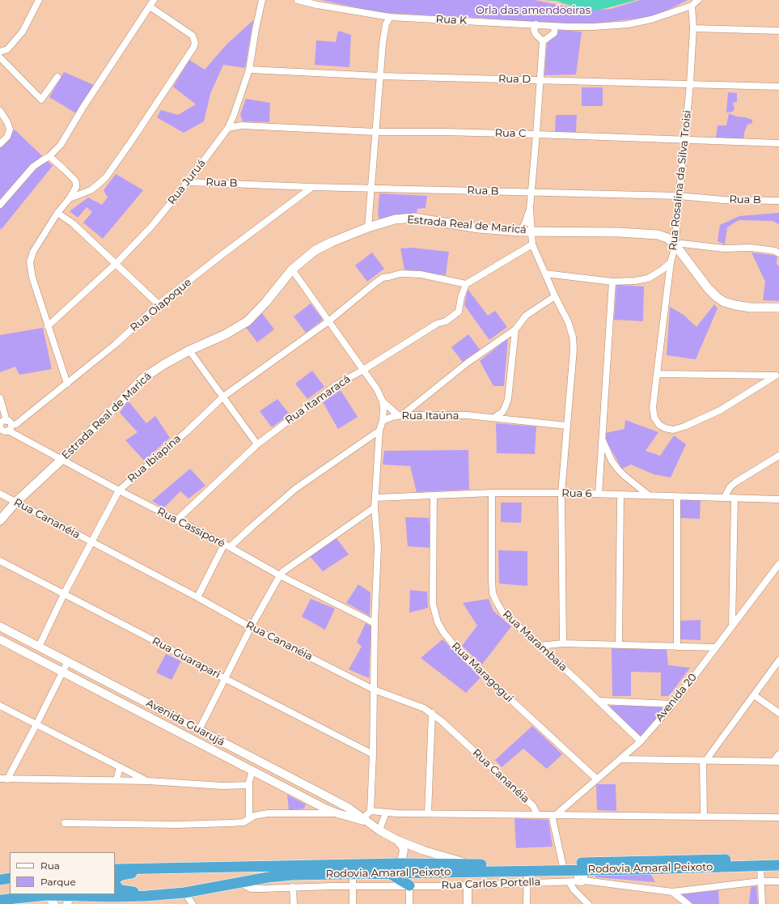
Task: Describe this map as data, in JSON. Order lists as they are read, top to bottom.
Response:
{
  "streets": {
    "highway": ["Rodovia Amaral Peixoto"],
    "main road": ["Estrada Real de Maricá"],
    "street": [
      "Rua K",
      "Rua D",
      "Rua C",
      "Rua Rosalina da Silva Troisi",
      "Rua Juruá",
      "Rua B",
      "Rua Oiapoque",
      "Rua Itamaracá",
      "Rua Itaúna",
      "Rua Ibiapina",
      "Rua 6",
      "Rua Cananéia",
      "Rua Cassiporé",
      "Rua Marambaia",
      "Rua Guarapari",
      "Rua Maragogui",
      "Avenida 20",
      "Avenida Guarujá",
      "Rua Carlos Portella"
    ]
  },
  "crossings": [
    ["Rua K", "Rua Rosalina da Silva Troisi"],
    ["Rua D", "Rua Rosalina da Silva Troisi"],
    ["Rua D", "Rua Juruá"],
    ["Rua C", "Rua Rosalina da Silva Troisi"],
    ["Rua C", "Rua Juruá"],
    ["Rua Rosalina da Silva Troisi", "Rua B"],
    ["Rua Rosalina da Silva Troisi", "Estrada Real de Maricá"],
    ["Rua Juruá", "Rua B"],
    ["Rua B", "Rua Oiapoque"],
    ["Estrada Real de Maricá", "Rua Cananéia"],
    ["Estrada Real de Maricá", "Rua Cassiporé"],
    ["Rua Oiapoque", "Rua Cassiporé"],
    ["Rua Itamaracá", "Rua Ibiapina"],
    ["Rua Itamaracá", "Rua Cassiporé"],
    ["Rua Ibiapina", "Rua Cananéia"],
    ["Rua Ibiapina", "Rua Cassiporé"],
    ["Rua Ibiapina", "Rua Guarapari"],
    ["Rua Ibiapina", "Avenida Guarujá"],
    ["Rua 6", "Rua Marambaia"],
    ["Rua 6", "Rua Maragogui"],
    ["Rua Marambaia", "Avenida 20"],
    ["Rua Maragogui", "Avenida 20"],
    ["Avenida Guarujá", "Rodovia Amaral Peixoto"],
    ["Rodovia Amaral Peixoto", "Rua Carlos Portella"]
  ],
  "parks": ["Orla das amendoeiras"],
  "legend": ["Rua", "Parque"]
}
